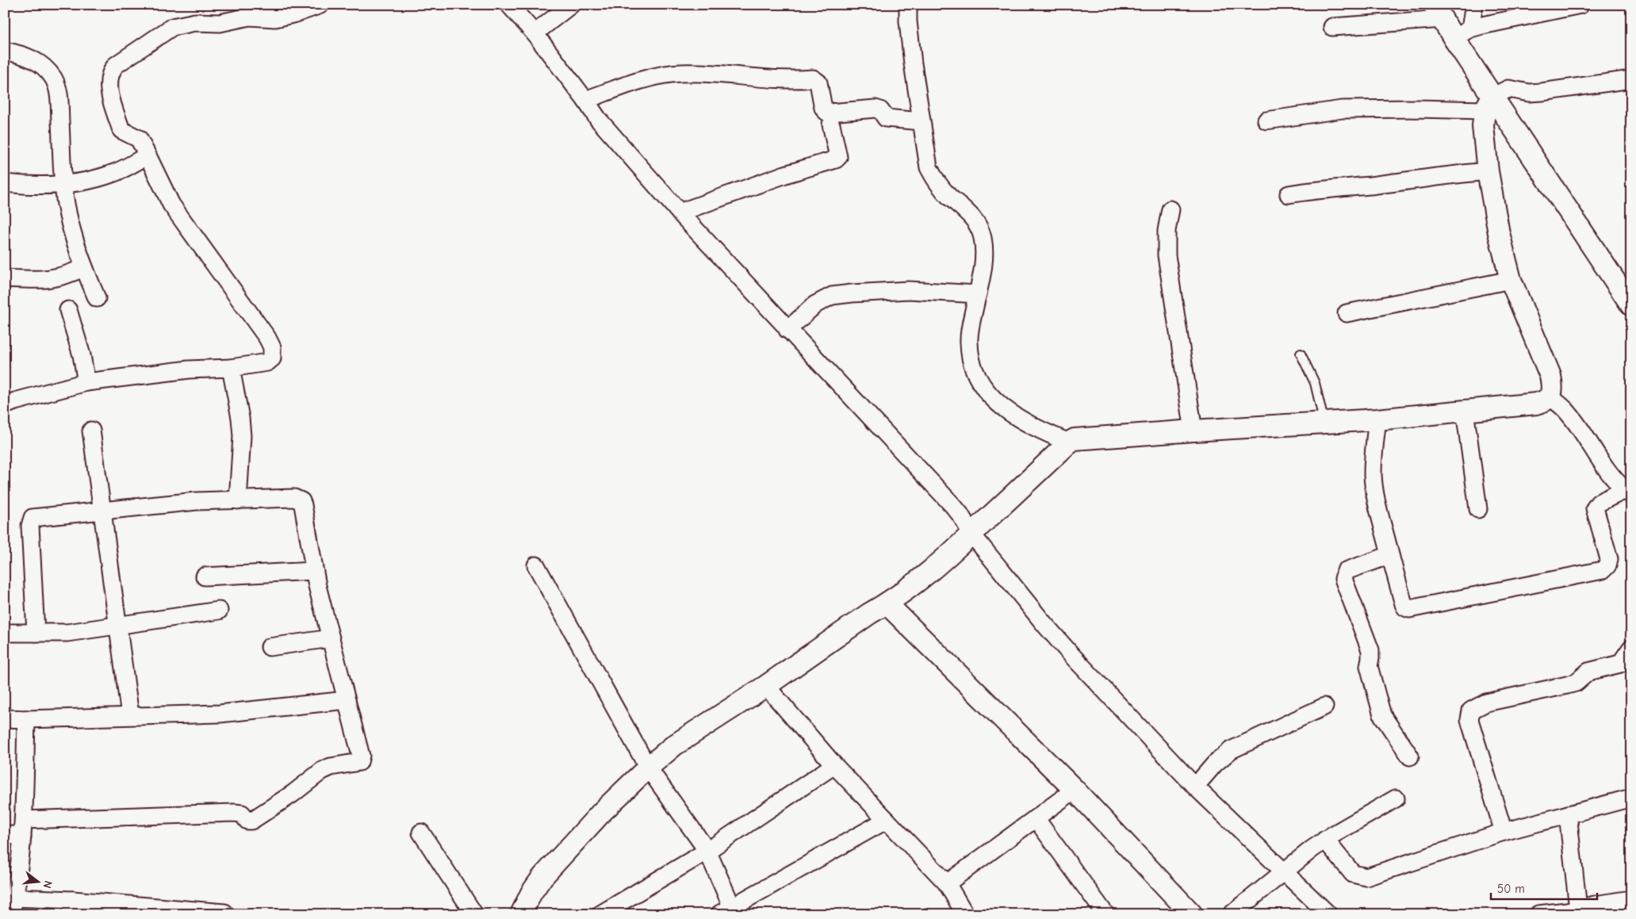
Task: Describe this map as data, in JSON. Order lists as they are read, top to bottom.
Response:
{
  "scale_bar": "50 m",
  "north": "right"
}
